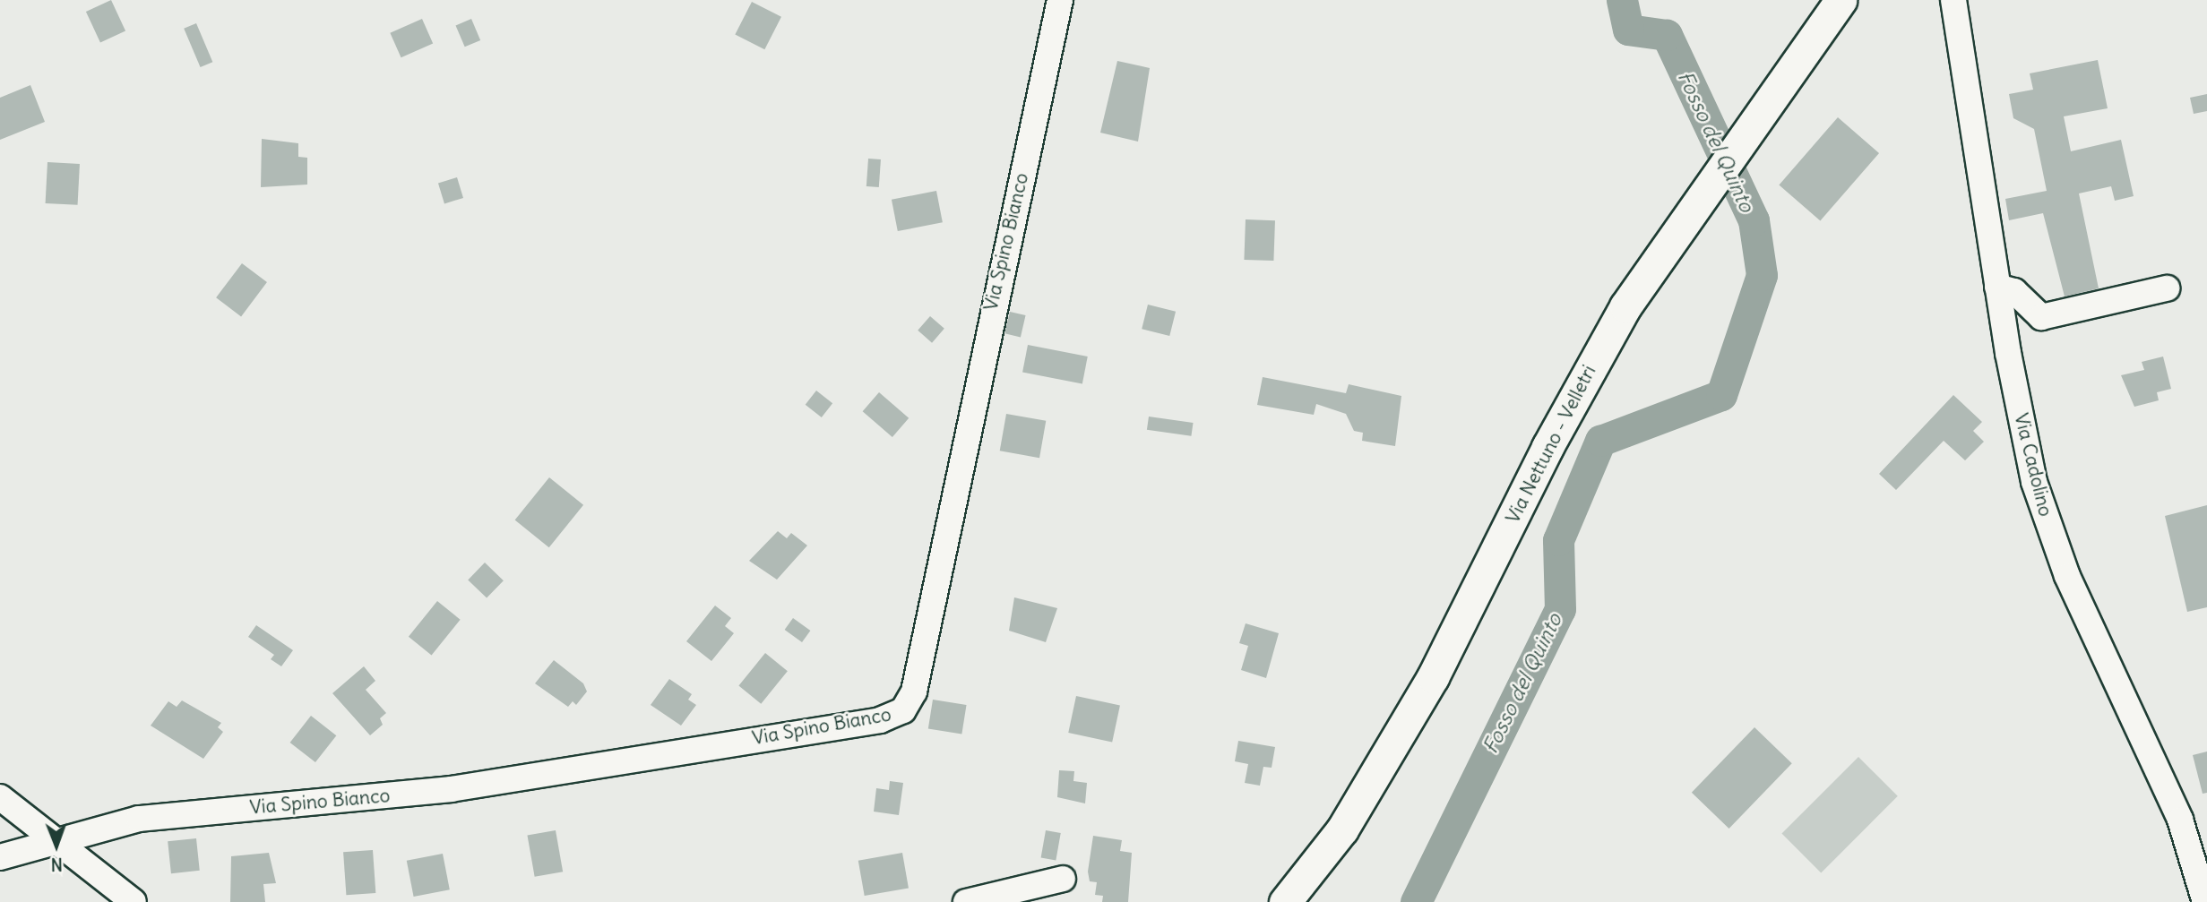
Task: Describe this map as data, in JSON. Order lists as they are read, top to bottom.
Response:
{
  "streets": {
    "main road": ["Via Nettuno - Velletri"],
    "street": ["Via Spino Bianco", "Via Cadolino"]
  },
  "water": ["Fosso del Quinto"],
  "north": "bottom"
}
